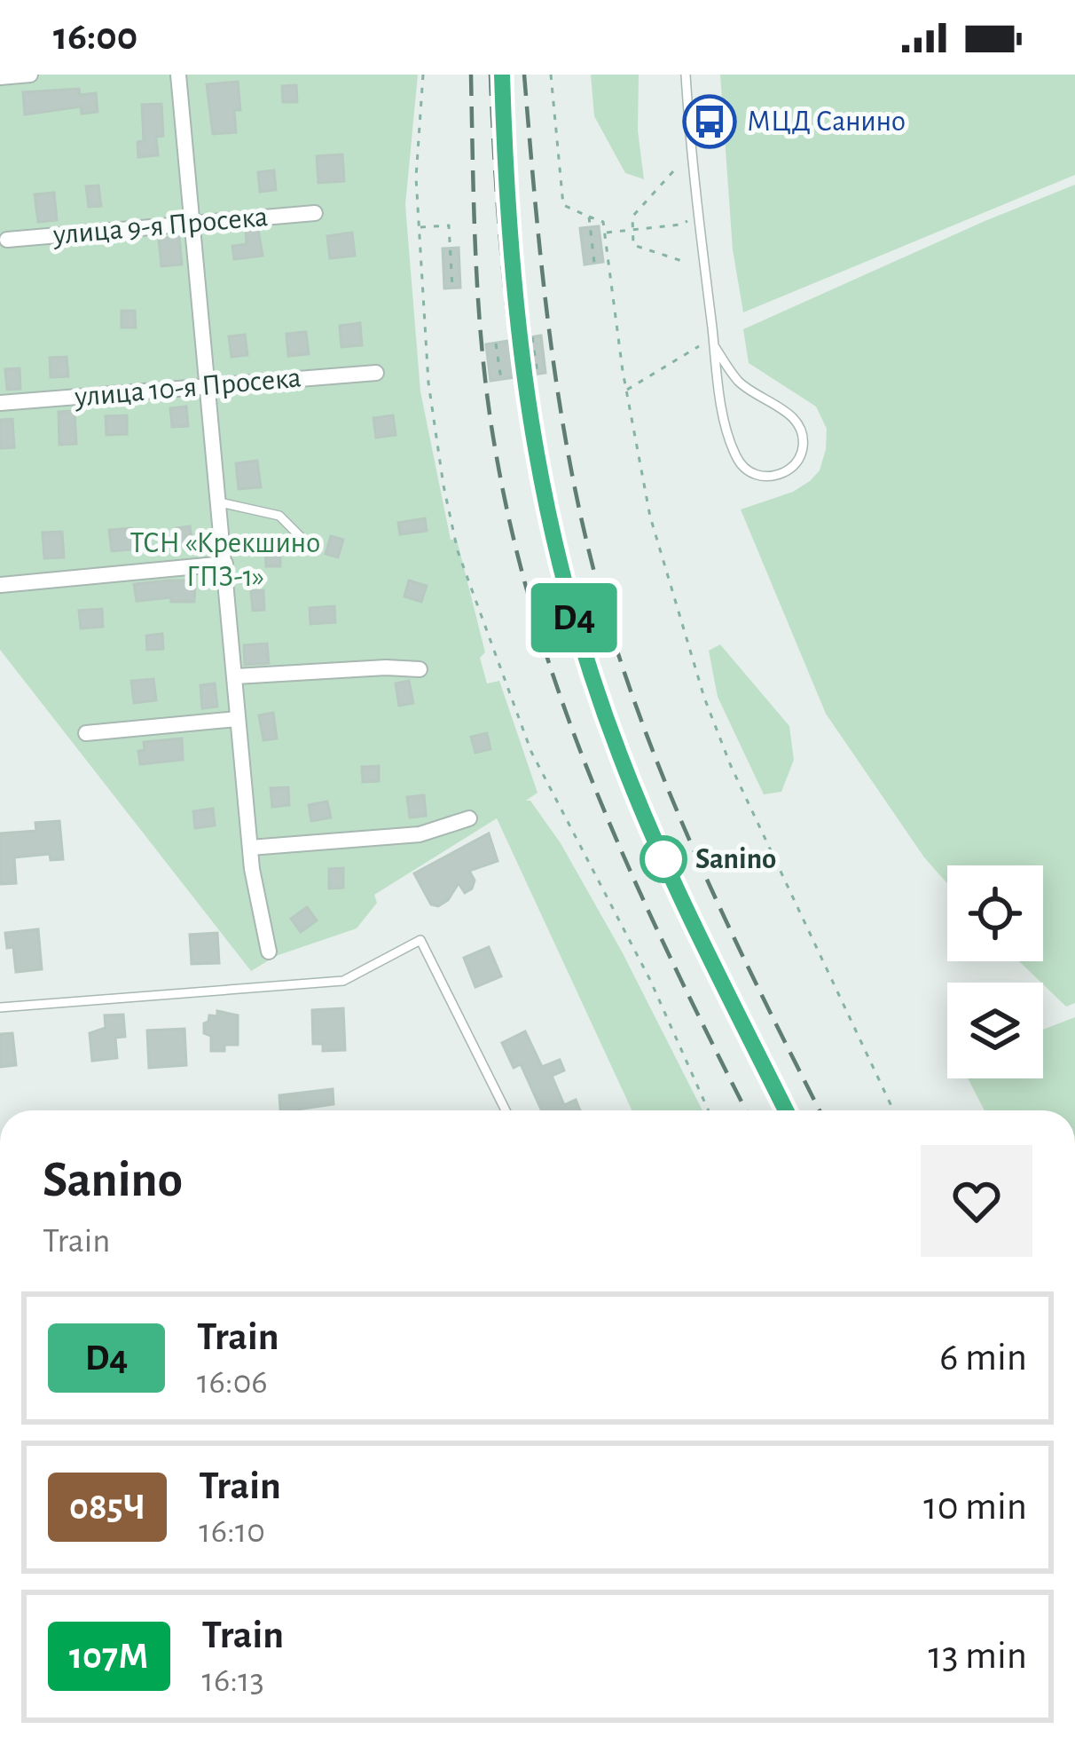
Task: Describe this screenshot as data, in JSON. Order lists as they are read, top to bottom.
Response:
{
  "streets": {
    "street": ["улица 9-я Просека", "улица 10-я Просека"]
  },
  "parks": ["ТСН «Крекшино ГПЗ-1»"],
  "places": {
    "bus stop": ["МЦД Санино"],
    "other": ["Sanino"]
  },
  "page": {
    "status": "16:00",
    "on_map": "D4",
    "heading": ["Sanino", "Train"],
    "list": [
      {
        "mark": "D4",
        "name": "Train",
        "note": "16:06",
        "value": "6 min"
      },
      {
        "mark": "085Ч",
        "name": "Train",
        "note": "16:10",
        "value": "10 min"
      },
      {
        "mark": "107М",
        "name": "Train",
        "note": "16:13",
        "value": "13 min"
      }
    ]
  }
}
